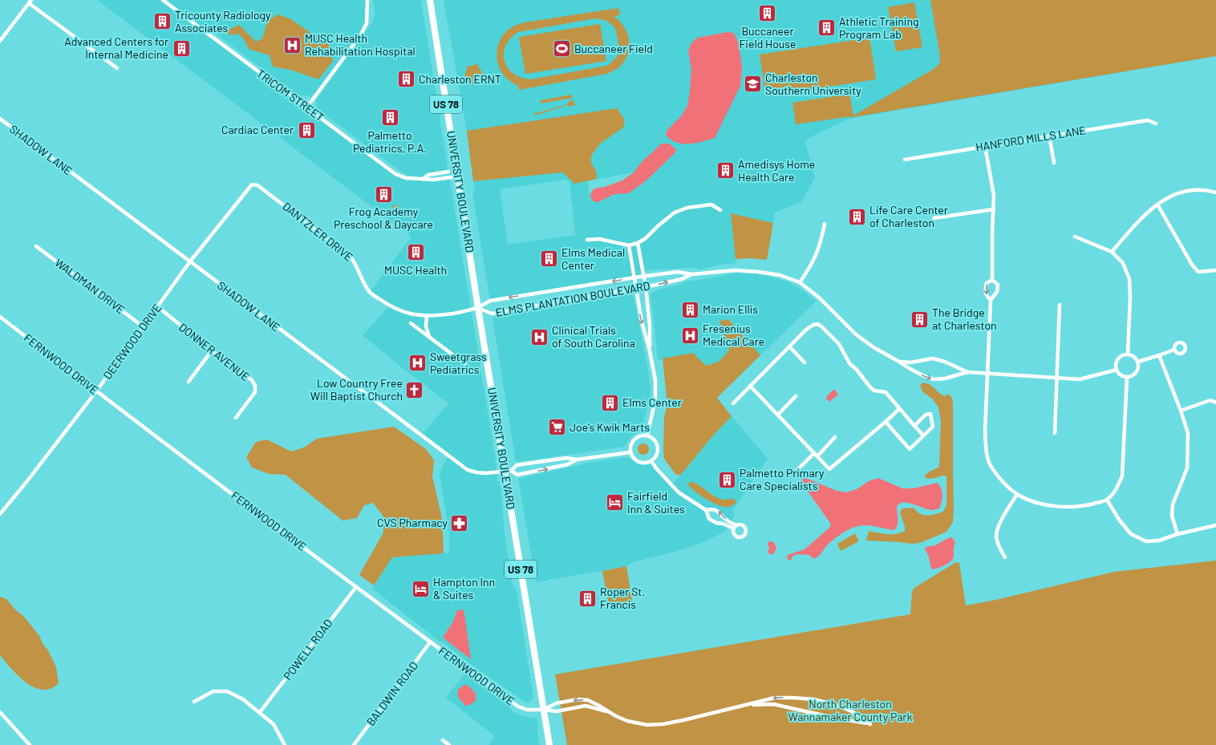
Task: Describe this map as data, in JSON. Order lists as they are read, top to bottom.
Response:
{
  "streets": {
    "main road": ["US 78", "UNIVERSITY BOULEVARD"],
    "street": [
      "TRICOM STREET",
      "HANFORD MILLS LANE",
      "SHADOW LANE",
      "DANTZLER DRIVE",
      "WALDMAN DRIVE",
      "ELMS PLANTATION BOULEVARD",
      "DEERWOOD DRIVE",
      "DONNER AVENUE",
      "FERNWOOD DRIVE",
      "POWELL ROAD",
      "BALDWIN ROAD"
    ]
  },
  "crossings": [
    ["TRICOM STREET", "UNIVERSITY BOULEVARD"],
    ["SHADOW LANE", "UNIVERSITY BOULEVARD"],
    ["SHADOW LANE", "DEERWOOD DRIVE"],
    ["UNIVERSITY BOULEVARD", "DANTZLER DRIVE"],
    ["UNIVERSITY BOULEVARD", "ELMS PLANTATION BOULEVARD"],
    ["UNIVERSITY BOULEVARD", "FERNWOOD DRIVE"],
    ["DANTZLER DRIVE", "ELMS PLANTATION BOULEVARD"],
    ["DANTZLER DRIVE", "DEERWOOD DRIVE"],
    ["WALDMAN DRIVE", "DEERWOOD DRIVE"],
    ["DEERWOOD DRIVE", "DONNER AVENUE"],
    ["DEERWOOD DRIVE", "FERNWOOD DRIVE"],
    ["FERNWOOD DRIVE", "POWELL ROAD"],
    ["FERNWOOD DRIVE", "BALDWIN ROAD"]
  ],
  "parks": ["North Charleston Wannamaker County Park"],
  "places": {
    "building": [
      "Buccaneer Field House",
      "Tricounty Radiology Associates",
      "Athletic Training Program Lab",
      "Advanced Centers for Internal Medicine",
      "Charleston ERNT",
      "Palmetto Pediatrics, P.A.",
      "Cardiac Center",
      "Amedisys Home Health Care",
      "Frog Academy Preschool & Daycare",
      "Life Care Center of Charleston",
      "MUSC Health",
      "Elms Medical Center",
      "Marion Ellis",
      "The Bridge at Charleston",
      "Elms Center",
      "Palmetto Primary Care Specialists",
      "Roper St. Francis"
    ],
    "hospital": [
      "MUSC Health Rehabilitation Hospital",
      "Fresenius Medical Care",
      "Clinical Trials of South Carolina",
      "Sweetgrass Pediatrics"
    ],
    "sports": ["Buccaneer Field"],
    "school or university": ["Charleston Southern University"],
    "church": ["Low Country Free Will Baptist Church"],
    "supermarket": ["Joe's Kwik Marts"],
    "hotel": ["Fairfield Inn & Suites", "Hampton Inn & Suites"],
    "pharmacy": ["CVS Pharmacy"]
  }
}
